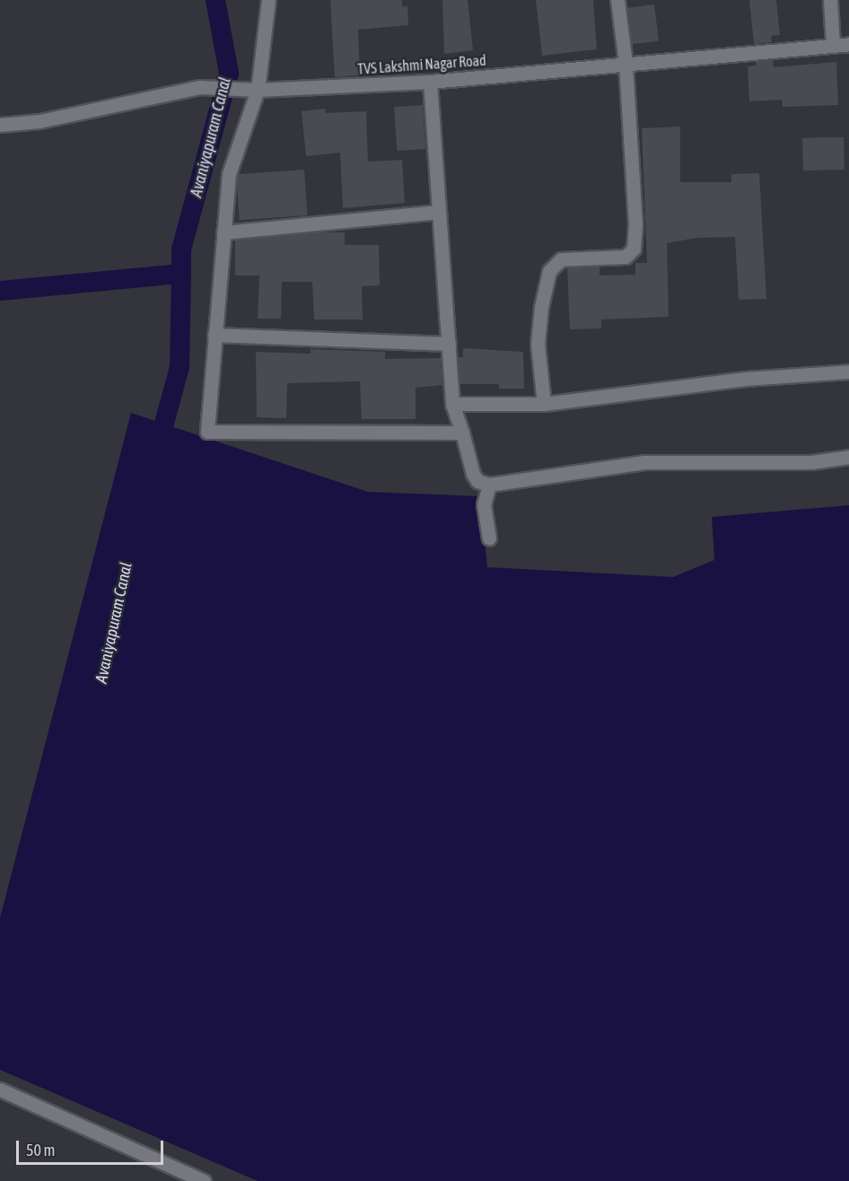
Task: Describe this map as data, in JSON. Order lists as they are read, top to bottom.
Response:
{
  "streets": {
    "street": ["TVS Lakshmi Nagar Road"]
  },
  "water": ["Avaniyapuram Canal"],
  "scale_bar": "50 m"
}
